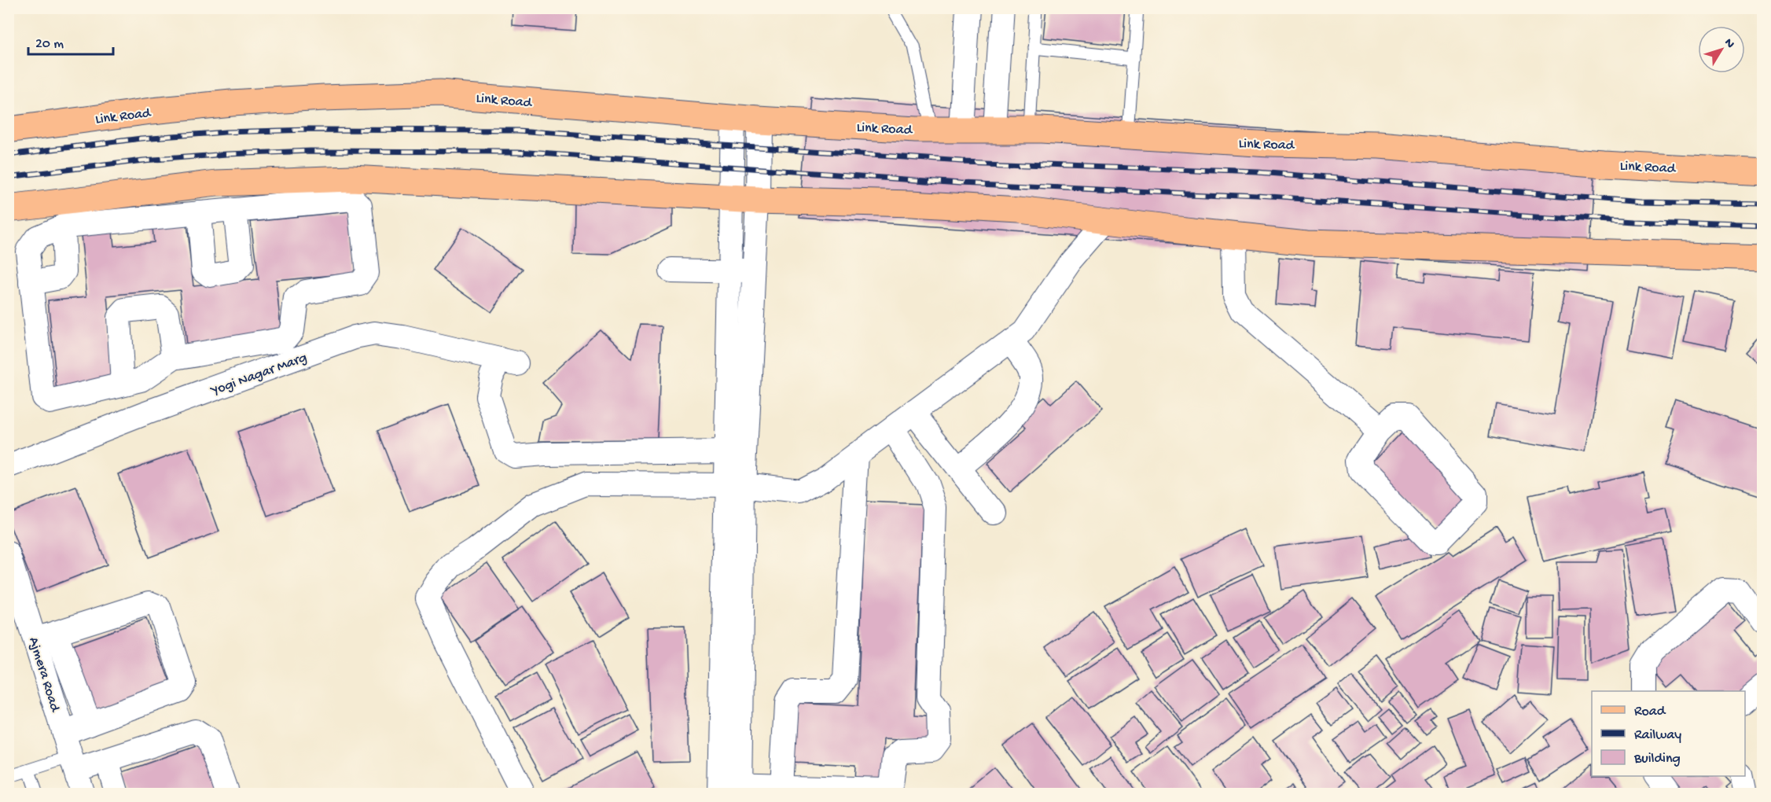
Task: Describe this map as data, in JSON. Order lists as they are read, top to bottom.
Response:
{
  "streets": {
    "main road": ["Link Road"],
    "street": ["Yogi Nagar Marg", "Ajmera Road"]
  },
  "legend": ["Road", "Railway", "Building"],
  "scale_bar": "20 m",
  "north": "top right"
}
